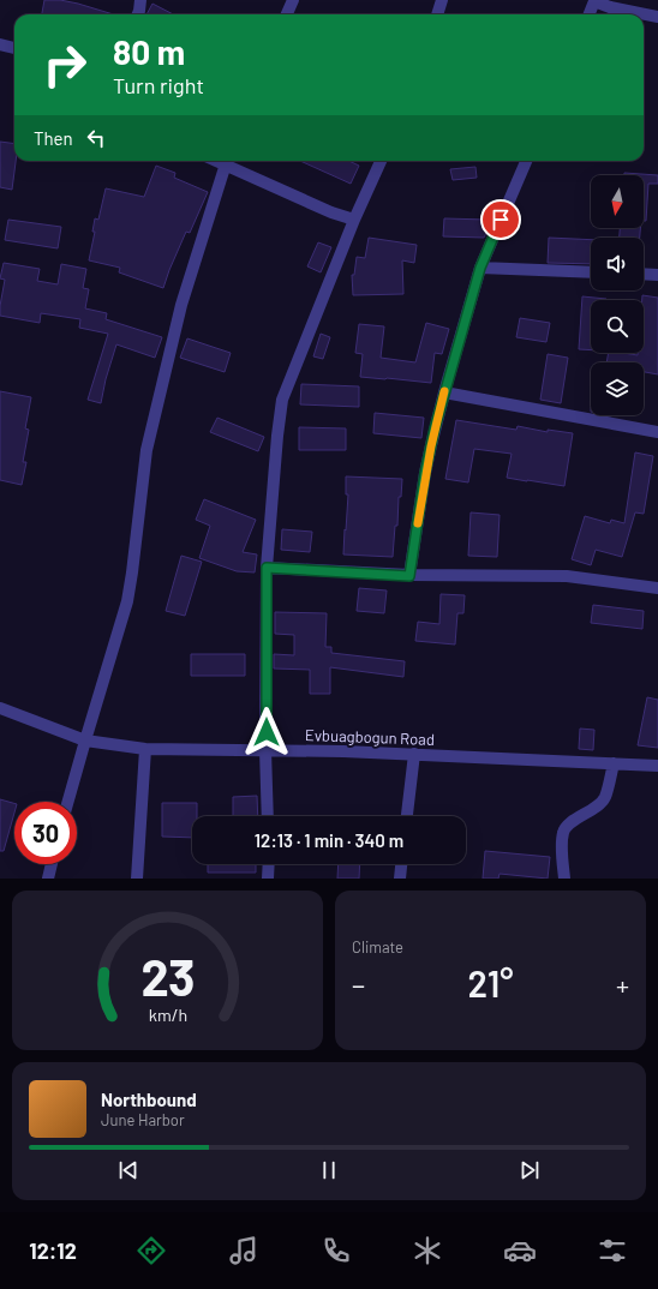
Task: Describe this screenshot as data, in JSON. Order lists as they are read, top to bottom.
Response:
{
  "streets": {
    "street": ["Evbuagbogun Road"]
  },
  "north": "bottom",
  "page": {
    "turn": ["80 m", "Turn right"],
    "then": "Then",
    "limit": "30",
    "trip": "12:13 · 1 min · 340 m",
    "tile": "Climate",
    "heat": ["−", "21°", "+"],
    "song": ["Northbound", "June Harbor"],
    "tabs": "12:12",
    "gauge": ["23", "km/h"]
  }
}
